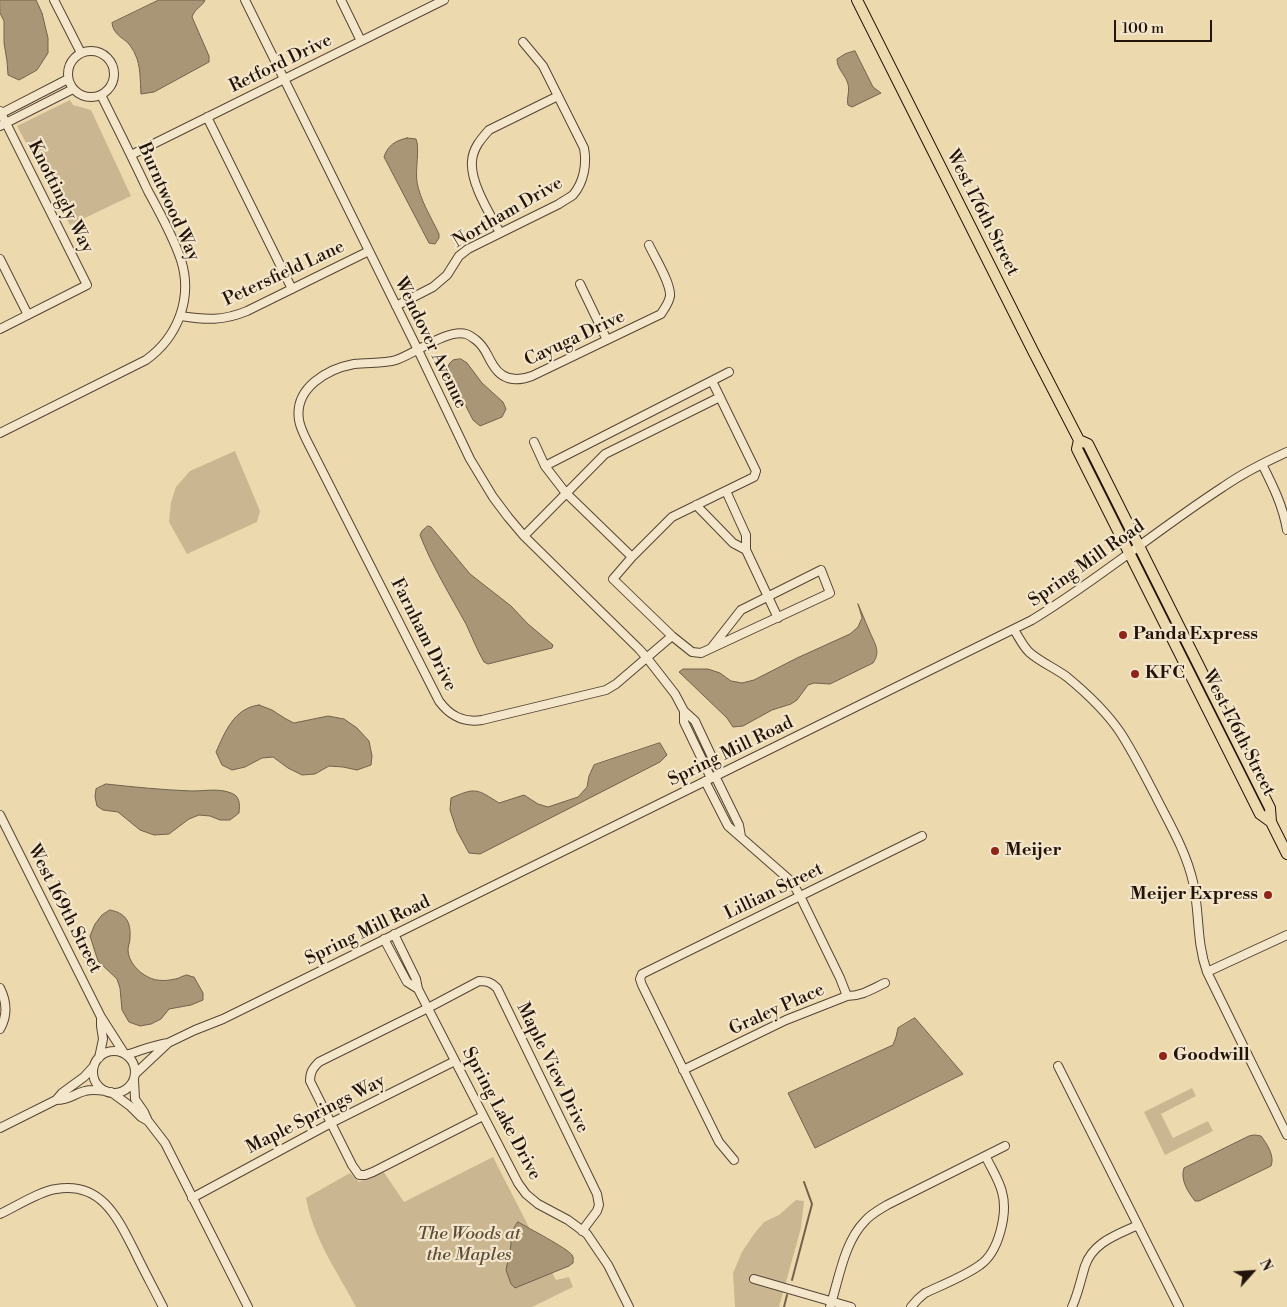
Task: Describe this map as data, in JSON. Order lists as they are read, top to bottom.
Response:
{
  "streets": {
    "main road": ["West 176th Street"],
    "street": [
      "Retford Drive",
      "Knottingly Way",
      "Burntwood Way",
      "Northam Drive",
      "Petersfield Lane",
      "Cayuga Drive",
      "Wendover Avenue",
      "Spring Mill Road",
      "Farnham Drive",
      "Lillian Street",
      "West 169th Street",
      "Graley Place",
      "Maple View Drive",
      "Spring Lake Drive",
      "Maple Springs Way"
    ]
  },
  "crossings": [
    ["Retford Drive", "Burntwood Way"],
    ["Retford Drive", "Wendover Avenue"],
    ["Burntwood Way", "Petersfield Lane"],
    ["Northam Drive", "Wendover Avenue"],
    ["West 176th Street", "Spring Mill Road"],
    ["Petersfield Lane", "Wendover Avenue"],
    ["Cayuga Drive", "Wendover Avenue"],
    ["Cayuga Drive", "Farnham Drive"],
    ["Wendover Avenue", "Spring Mill Road"],
    ["Wendover Avenue", "Farnham Drive"],
    ["Wendover Avenue", "Lillian Street"],
    ["Spring Mill Road", "West 169th Street"],
    ["Spring Mill Road", "Spring Lake Drive"],
    ["Lillian Street", "Graley Place"],
    ["Maple View Drive", "Spring Lake Drive"],
    ["Maple View Drive", "Maple Springs Way"],
    ["Spring Lake Drive", "Maple Springs Way"]
  ],
  "parks": ["The Woods at the Maples"],
  "places": [
    "Panda Express",
    "KFC",
    "Meijer",
    "Meijer Express",
    "Goodwill"
  ],
  "scale_bar": "100 m",
  "north": "top right"
}
